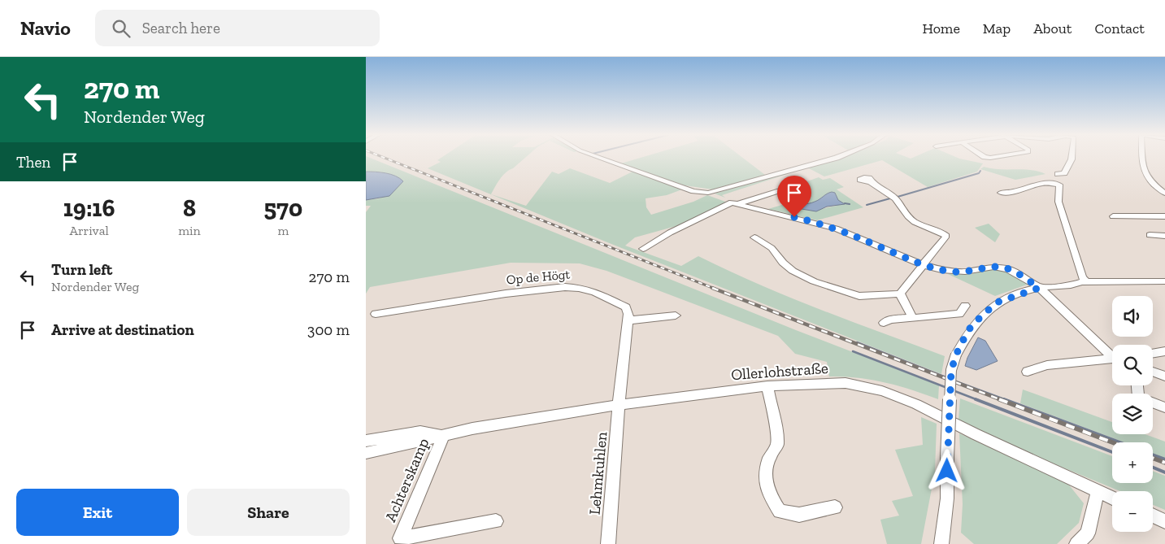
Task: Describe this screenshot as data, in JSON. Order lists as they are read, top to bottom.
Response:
{
  "streets": {
    "street": [
      "Op de Högt",
      "Ollerlohstraße",
      "Lehmkuhlen",
      "Achterskamp"
    ]
  },
  "crossings": [
    ["Ollerlohstraße", "Lehmkuhlen"],
    ["Ollerlohstraße", "Achterskamp"]
  ],
  "page": {
    "header": "Navio",
    "search": "Search here",
    "nav": [
      "Home",
      "Map",
      "About",
      "Contact"
    ],
    "turn": ["270 m", "Nordender Weg"],
    "then": "Then",
    "eta": [
      "19:16",
      "Arrival",
      "8",
      "min",
      "570",
      "m"
    ],
    "list": [
      {
        "name": "Turn left",
        "note": "Nordender Weg",
        "value": "270 m"
      },
      {
        "name": "Arrive at destination",
        "value": "300 m"
      }
    ],
    "map_buttons": ["+", "−"],
    "buttons": ["Exit", "Share"]
  }
}
